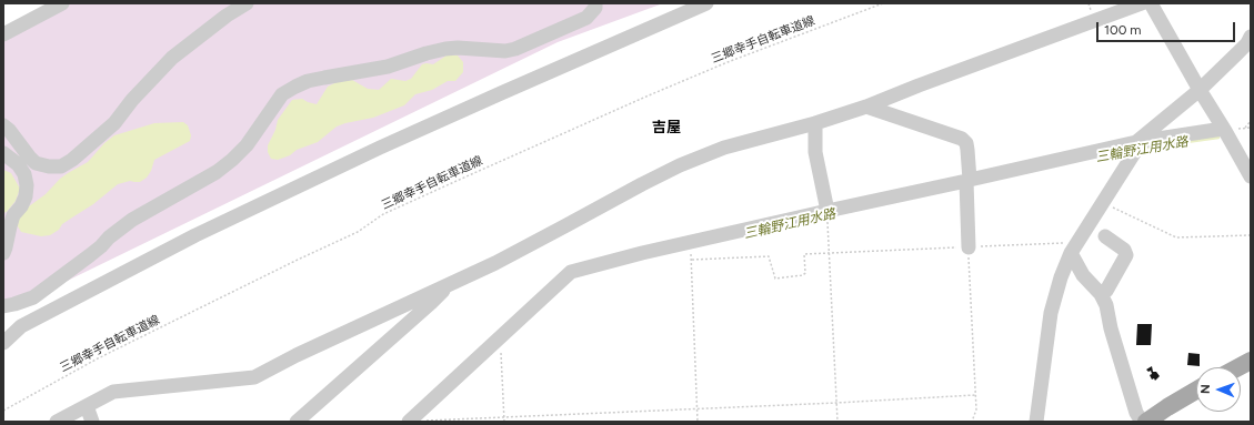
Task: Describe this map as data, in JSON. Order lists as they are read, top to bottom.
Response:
{
  "streets": {
    "path": ["三郷幸手自転車道線"]
  },
  "districts": ["吉屋"],
  "water": ["三輪野江用水路"],
  "scale_bar": "100 m",
  "north": "left"
}
